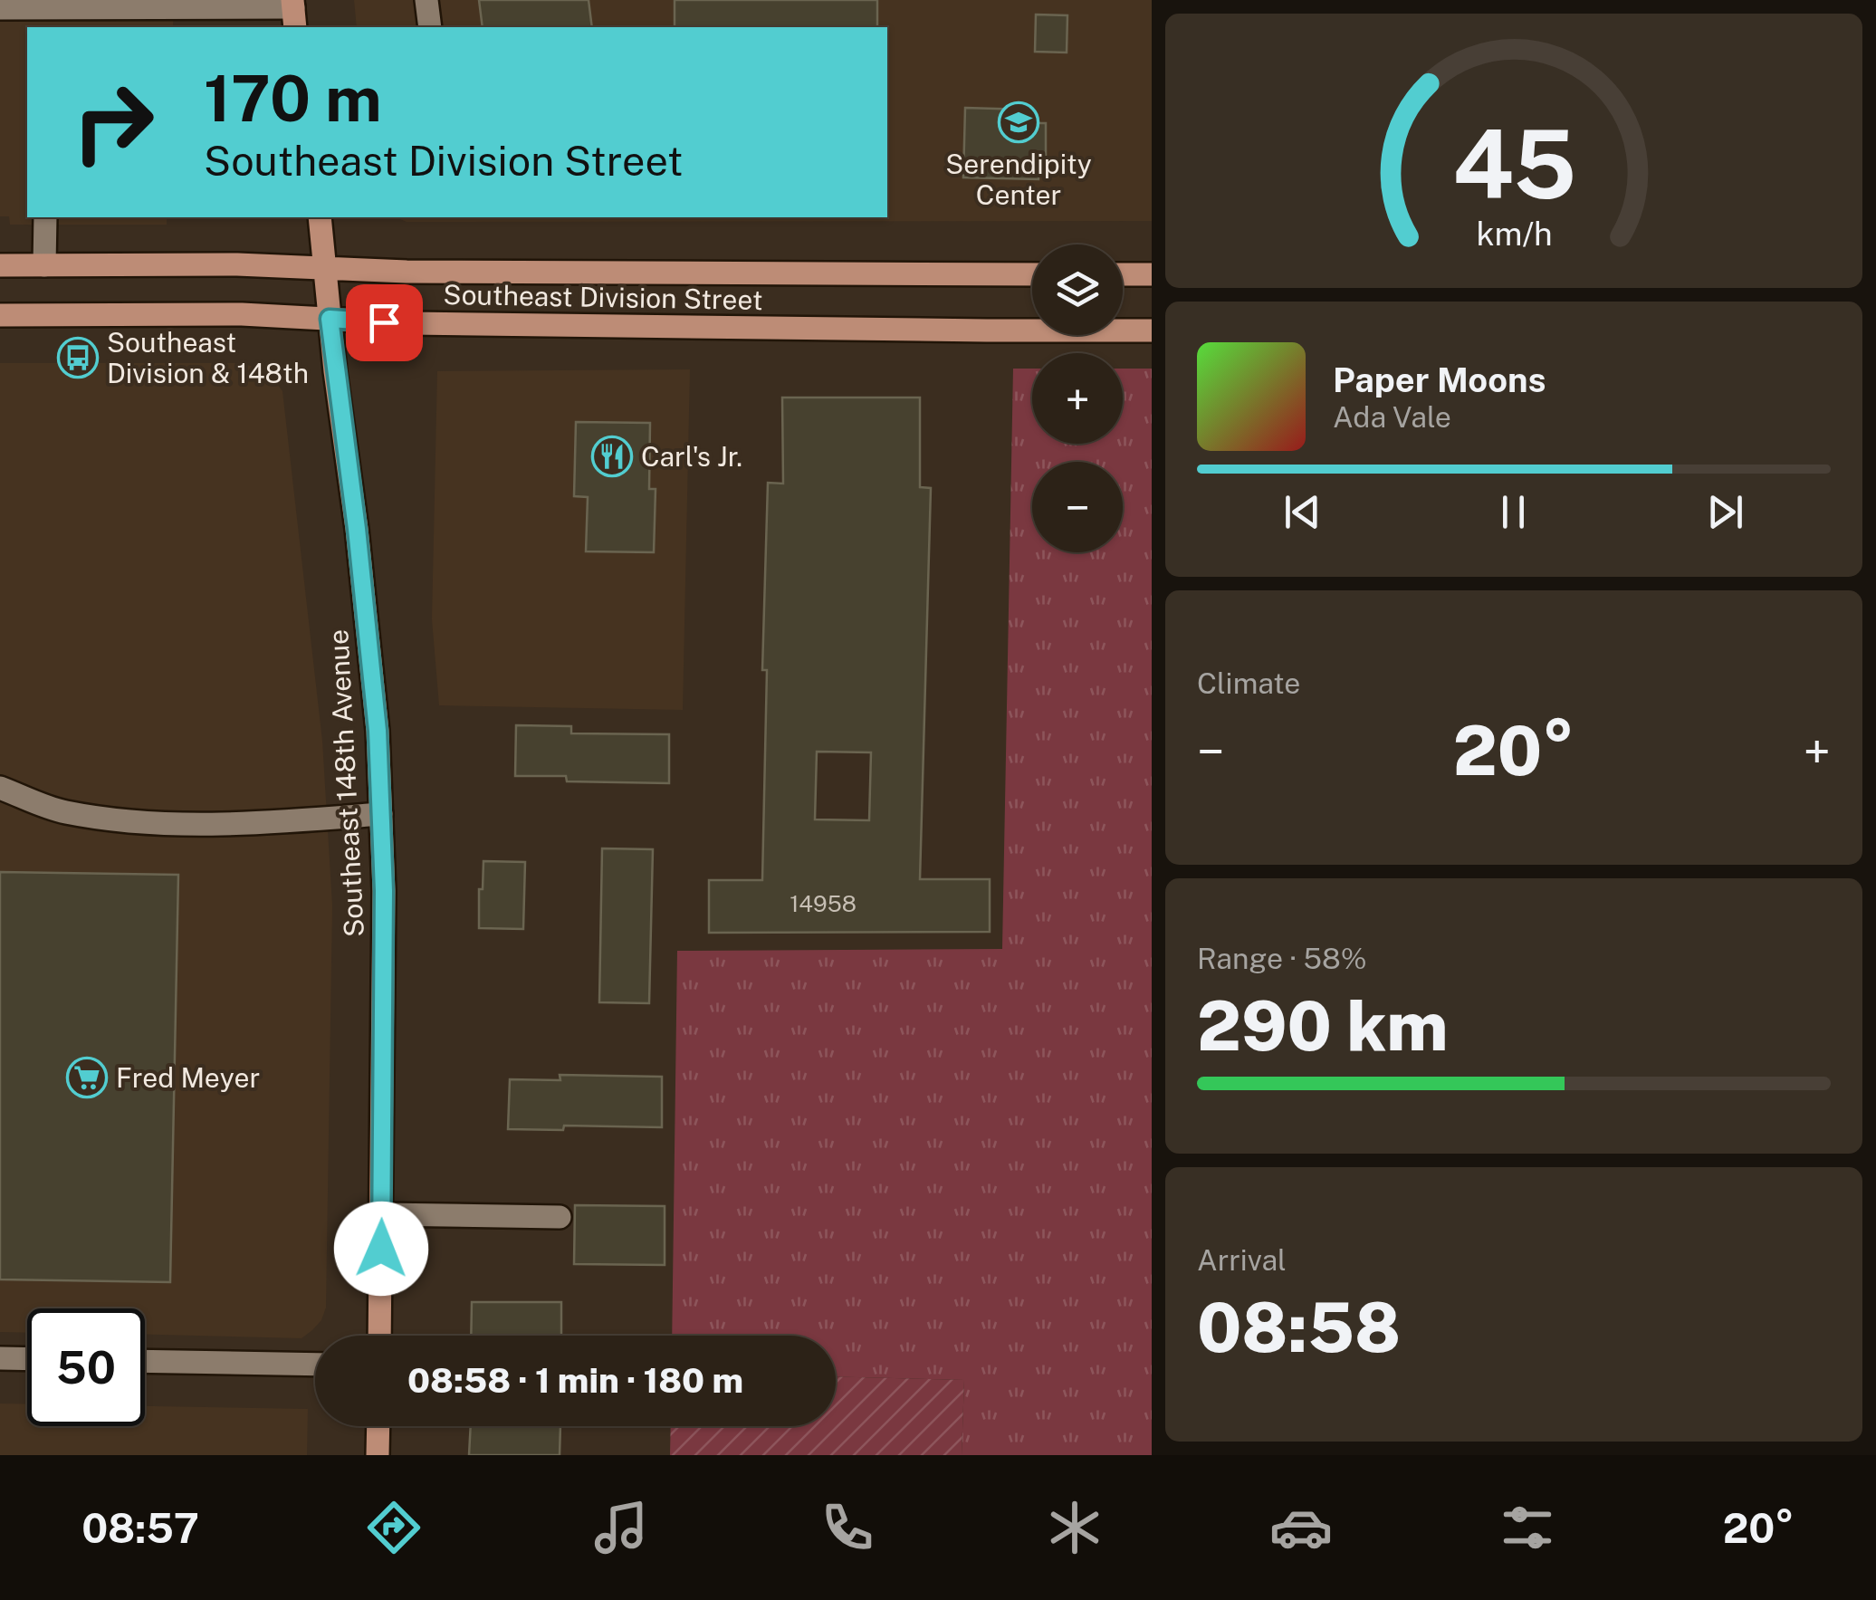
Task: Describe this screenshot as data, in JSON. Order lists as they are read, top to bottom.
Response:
{
  "streets": {
    "main road": ["Southeast Division Street", "Southeast 148th Avenue"]
  },
  "crossings": [
    ["Southeast Division Street", "Southeast 148th Avenue"]
  ],
  "places": {
    "school or university": ["Serendipity Center"],
    "bus stop": ["Southeast Division & 148th"],
    "restaurant": ["Carl's Jr."],
    "supermarket": ["Fred Meyer"]
  },
  "house_numbers": ["14958"],
  "page": {
    "turn": ["170 m", "Southeast Division Street"],
    "map_buttons": ["+", "−"],
    "song": ["Paper Moons", "Ada Vale"],
    "tile": [
      "Climate",
      ["Range · 58%", "290 km"],
      ["Arrival", "08:58"]
    ],
    "heat": ["−", "20°", "+"],
    "limit": "50",
    "trip": "08:58 · 1 min · 180 m",
    "tabs": ["08:57", "20°"],
    "gauge": ["45", "km/h"]
  }
}
